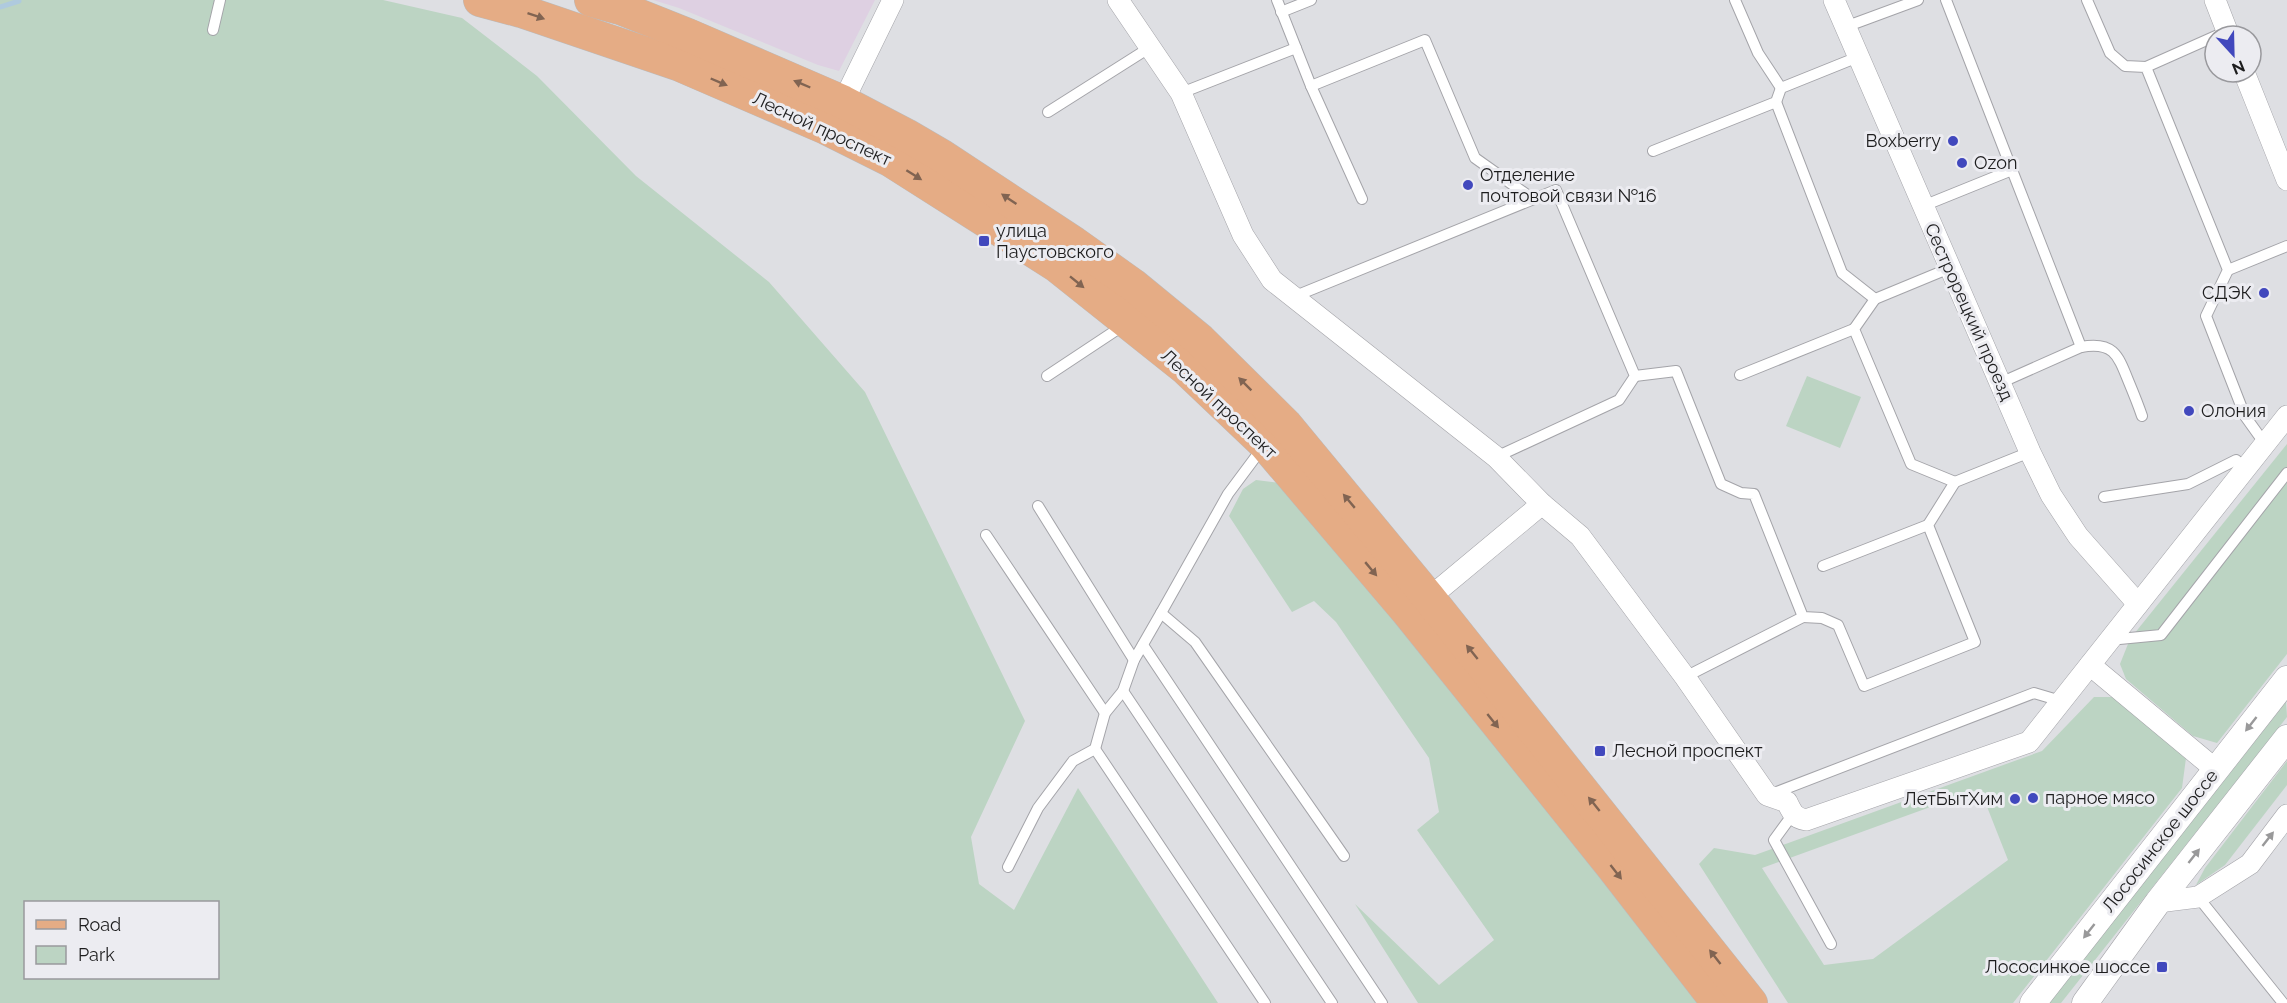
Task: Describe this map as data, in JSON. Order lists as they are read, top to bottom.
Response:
{
  "streets": {
    "main road": ["Лесной проспект"],
    "street": ["Сестрорецкий проезд", "Лососинское шоссе"]
  },
  "places": {
    "other": [
      "Boxberry",
      "Ozon",
      "Отделение почтовой связи №16",
      "СДЭК",
      "Олония",
      "парное мясо",
      "ЛетБытХим"
    ],
    "transit": ["улица Паустовского", "Лесной проспект", "Лососинкое шоссе"]
  },
  "legend": ["Road", "Park"],
  "north": "bottom"
}
